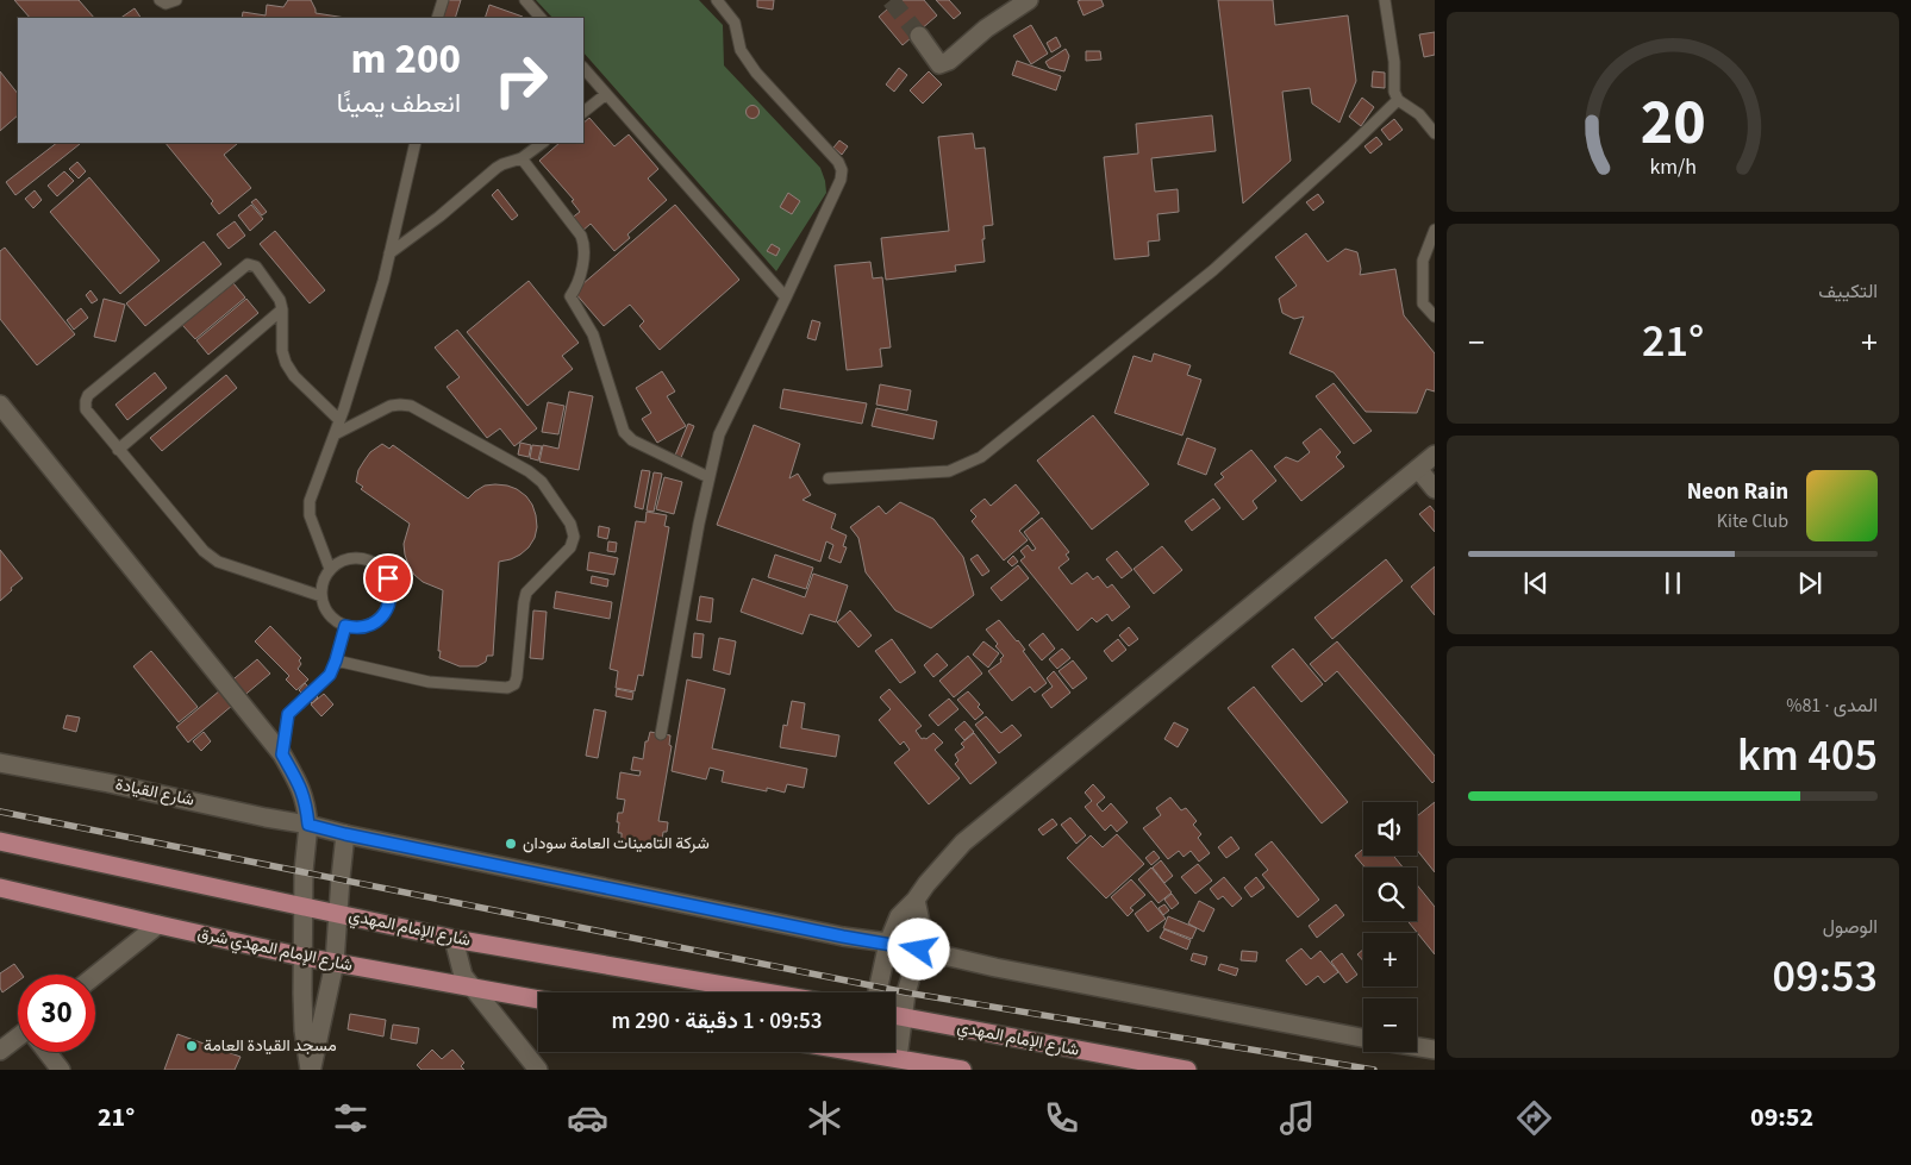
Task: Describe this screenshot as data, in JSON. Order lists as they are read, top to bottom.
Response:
{
  "streets": {
    "main road": ["شارع الإمام المهدي", "شارع الإمام المهدي شرق"],
    "street": ["شارع القيادة"]
  },
  "places": ["شركة التامينات العامة سودان", "مسجد القيادة العامة"],
  "page": {
    "turn": ["200 m", "انعطف يمينًا"],
    "tile": [
      "التكييف",
      ["المدى · 81%", "405 km"],
      ["الوصول", "09:53"]
    ],
    "heat": ["−", "21°", "+"],
    "song": ["Neon Rain", "Kite Club"],
    "map_buttons": ["+", "−"],
    "limit": "30",
    "trip": "09:53 · 1 دقيقة · 290 m",
    "tabs": ["09:52", "21°"],
    "gauge": ["20", "km/h"]
  }
}
